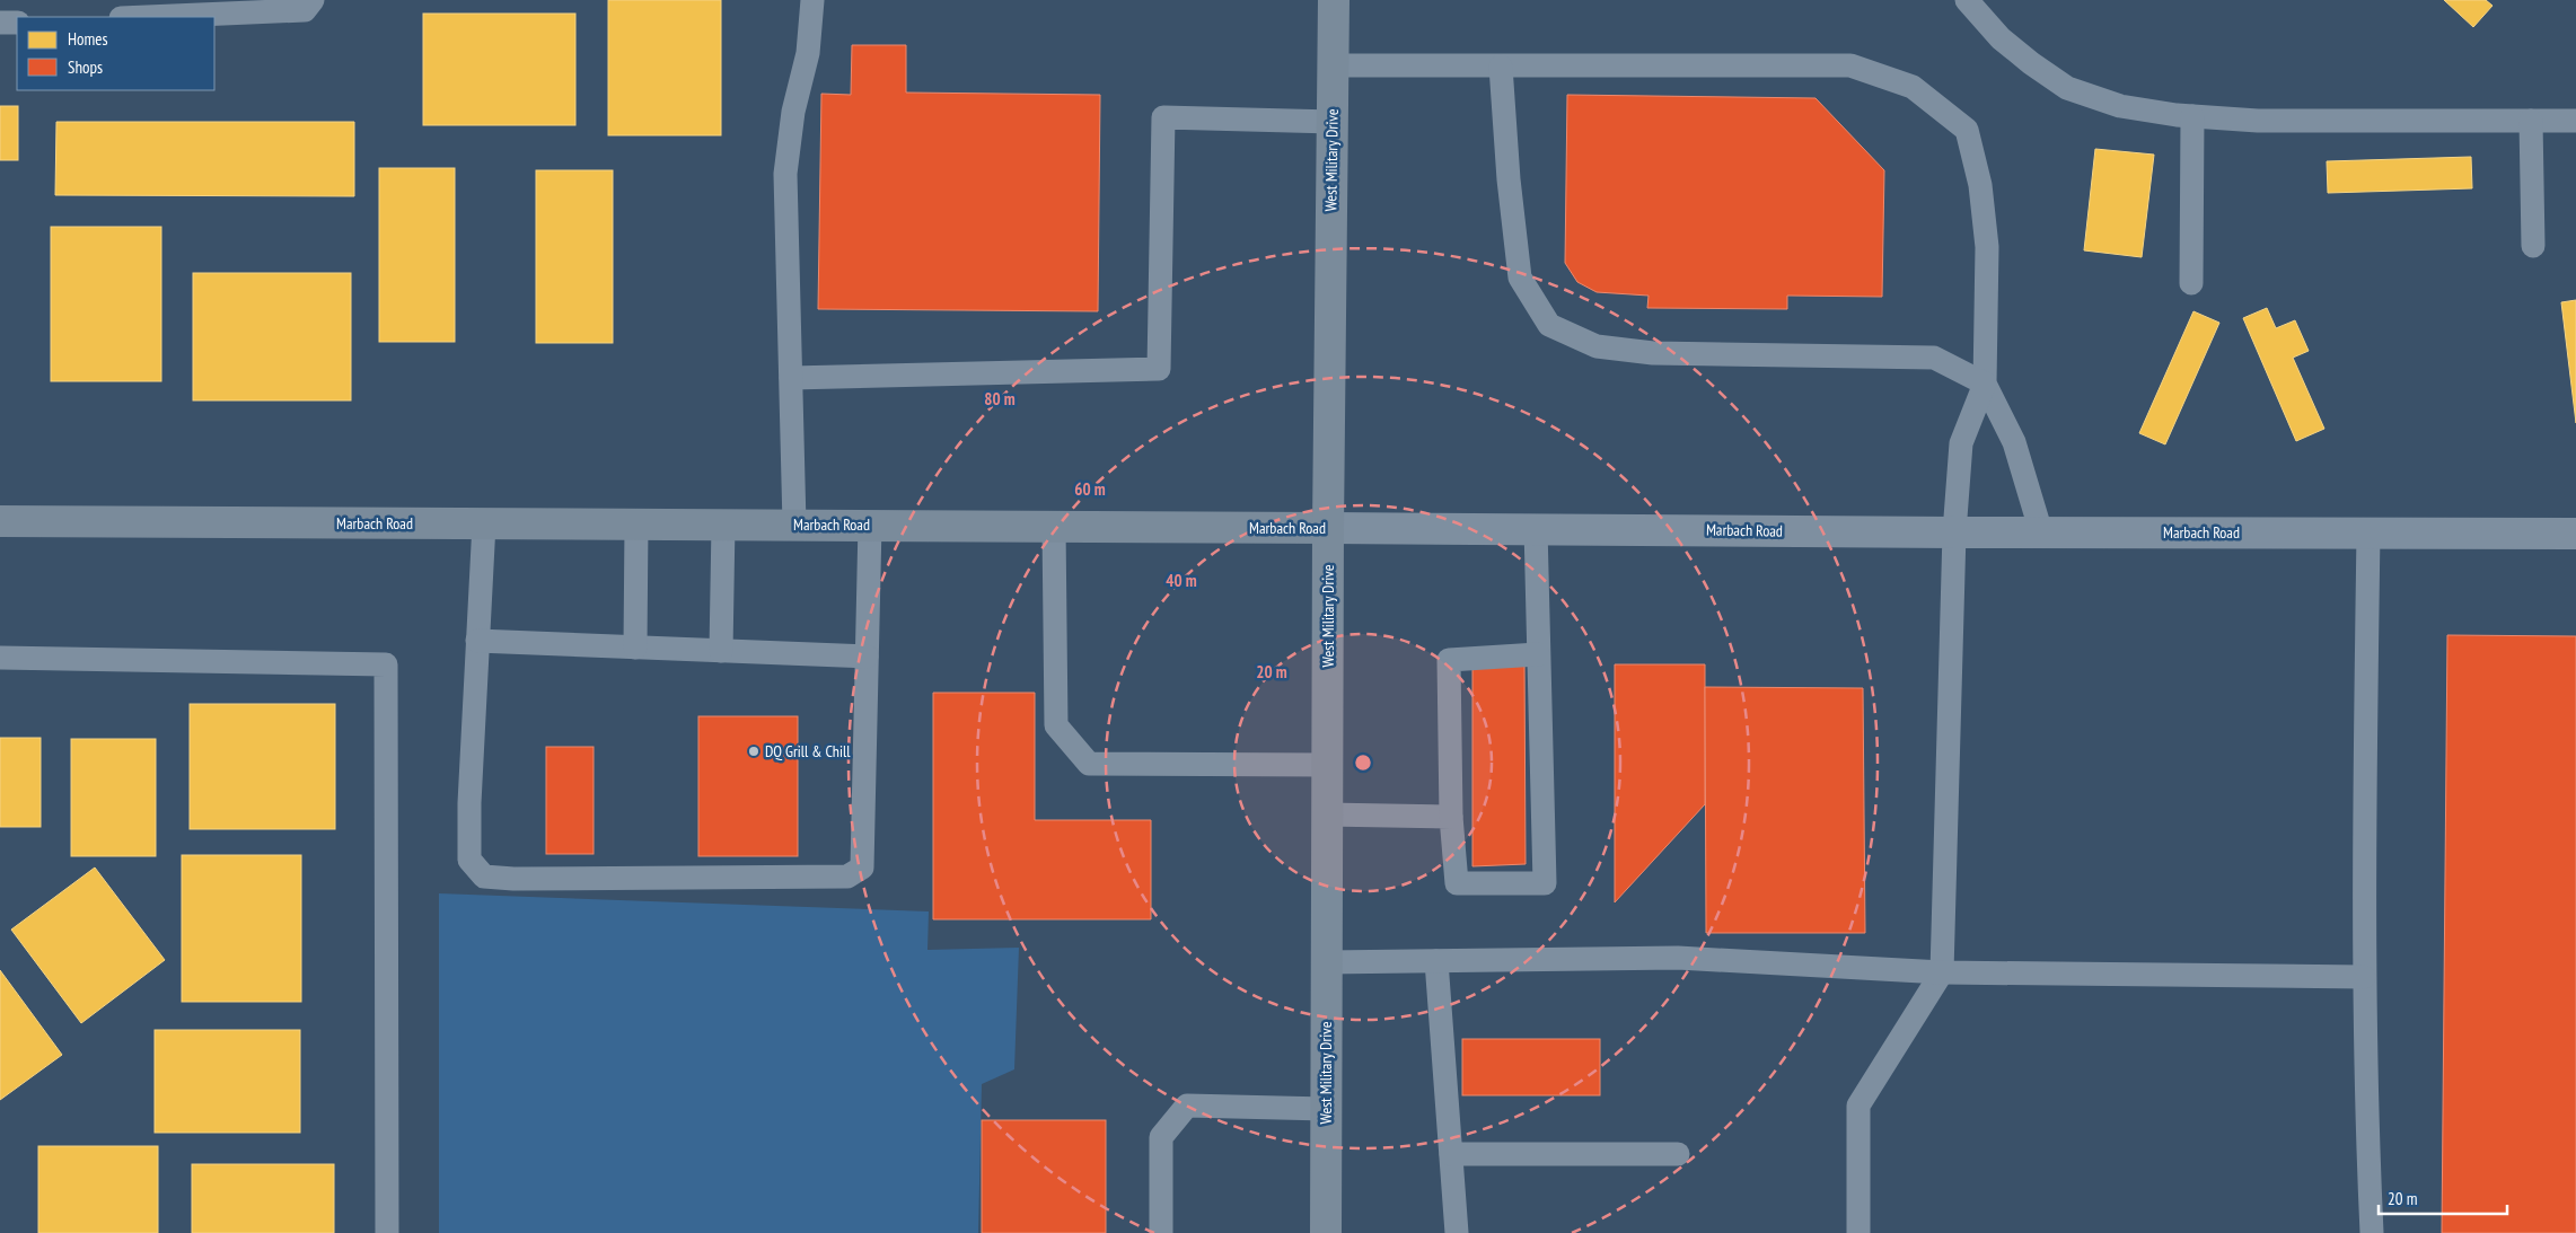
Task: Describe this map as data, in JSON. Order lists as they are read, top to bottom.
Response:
{
  "streets": {
    "main road": ["West Military Drive", "Marbach Road"]
  },
  "crossings": [
    ["West Military Drive", "Marbach Road"]
  ],
  "places": ["DQ Grill & Chill"],
  "legend": ["Homes", "Shops"],
  "scale_bar": "20 m",
  "rings": [
    "80 m",
    "60 m",
    "40 m",
    "20 m"
  ]
}
